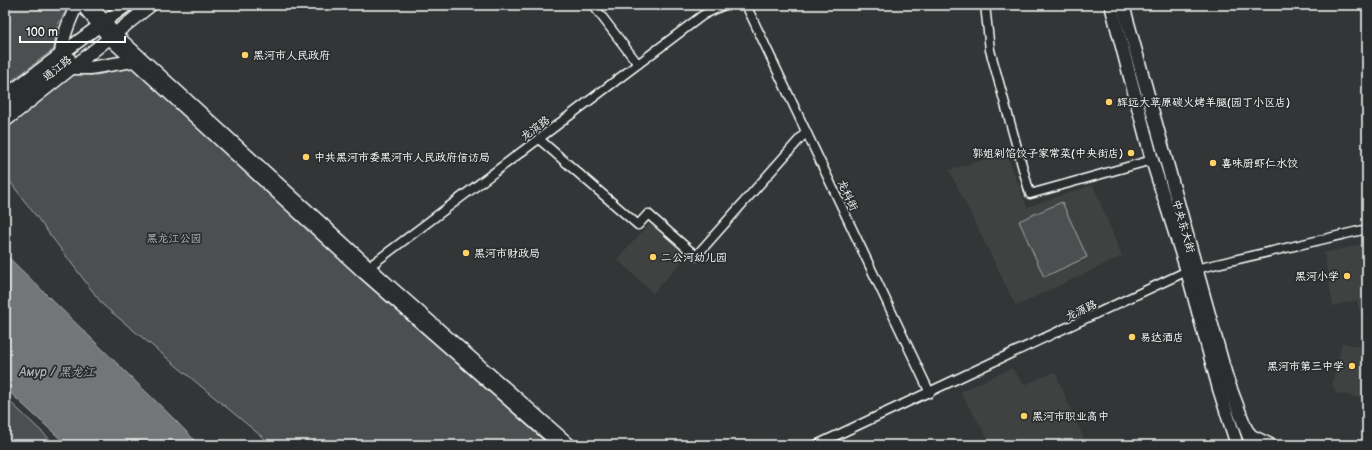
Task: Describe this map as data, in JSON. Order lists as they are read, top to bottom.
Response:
{
  "streets": {
    "main road": ["通江路", "中央东大街"],
    "street": ["龙滨路", "龙科街", "龙源路"]
  },
  "crossings": [
    ["龙科街", "龙源路"],
    ["中央东大街", "龙源路"]
  ],
  "water": ["Амур / 黑龙江"],
  "parks": ["黑龙江公园"],
  "places": [
    "黑河市人民政府",
    "辉远大草原碳火烤羊腿(园丁小区店)",
    "郭姐剁馅饺子家常菜(中央街店)",
    "中共黑河市委黑河市人民政府信访局",
    "喜味厨虾仁水饺",
    "黑河市财政局",
    "二公河幼儿园",
    "黑河小学",
    "易达酒店",
    "黑河市第三中学",
    "黑河市职业高中"
  ],
  "scale_bar": "100 m"
}
